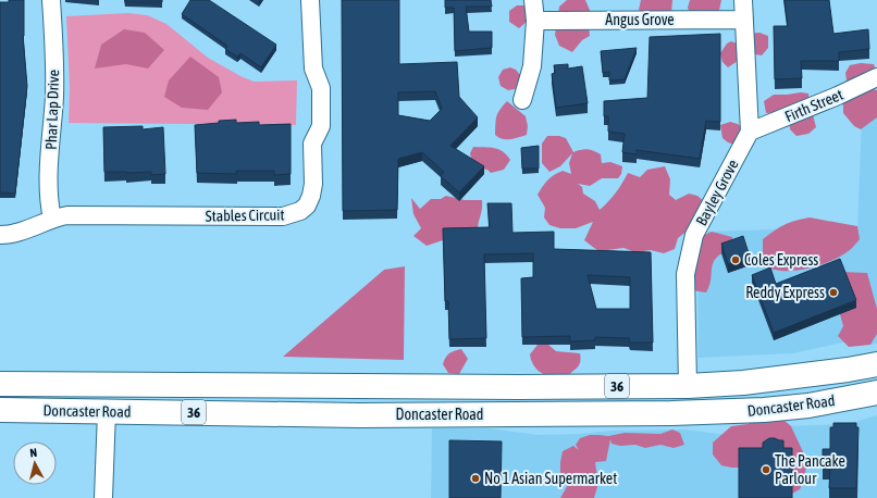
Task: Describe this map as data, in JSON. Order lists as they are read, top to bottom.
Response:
{
  "streets": {
    "main road": ["36", "Doncaster Road"],
    "street": [
      "Angus Grove",
      "Firth Street",
      "Phar Lap Drive",
      "Bayley Grove",
      "Stables Circuit"
    ]
  },
  "crossings": [
    ["Firth Street", "Bayley Grove"],
    ["Phar Lap Drive", "Stables Circuit"],
    ["Bayley Grove", "Doncaster Road"]
  ],
  "places": [
    "Coles Express",
    "Reddy Express",
    "The Pancake Parlour",
    "No 1 Asian Supermarket"
  ],
  "north": "top"
}
